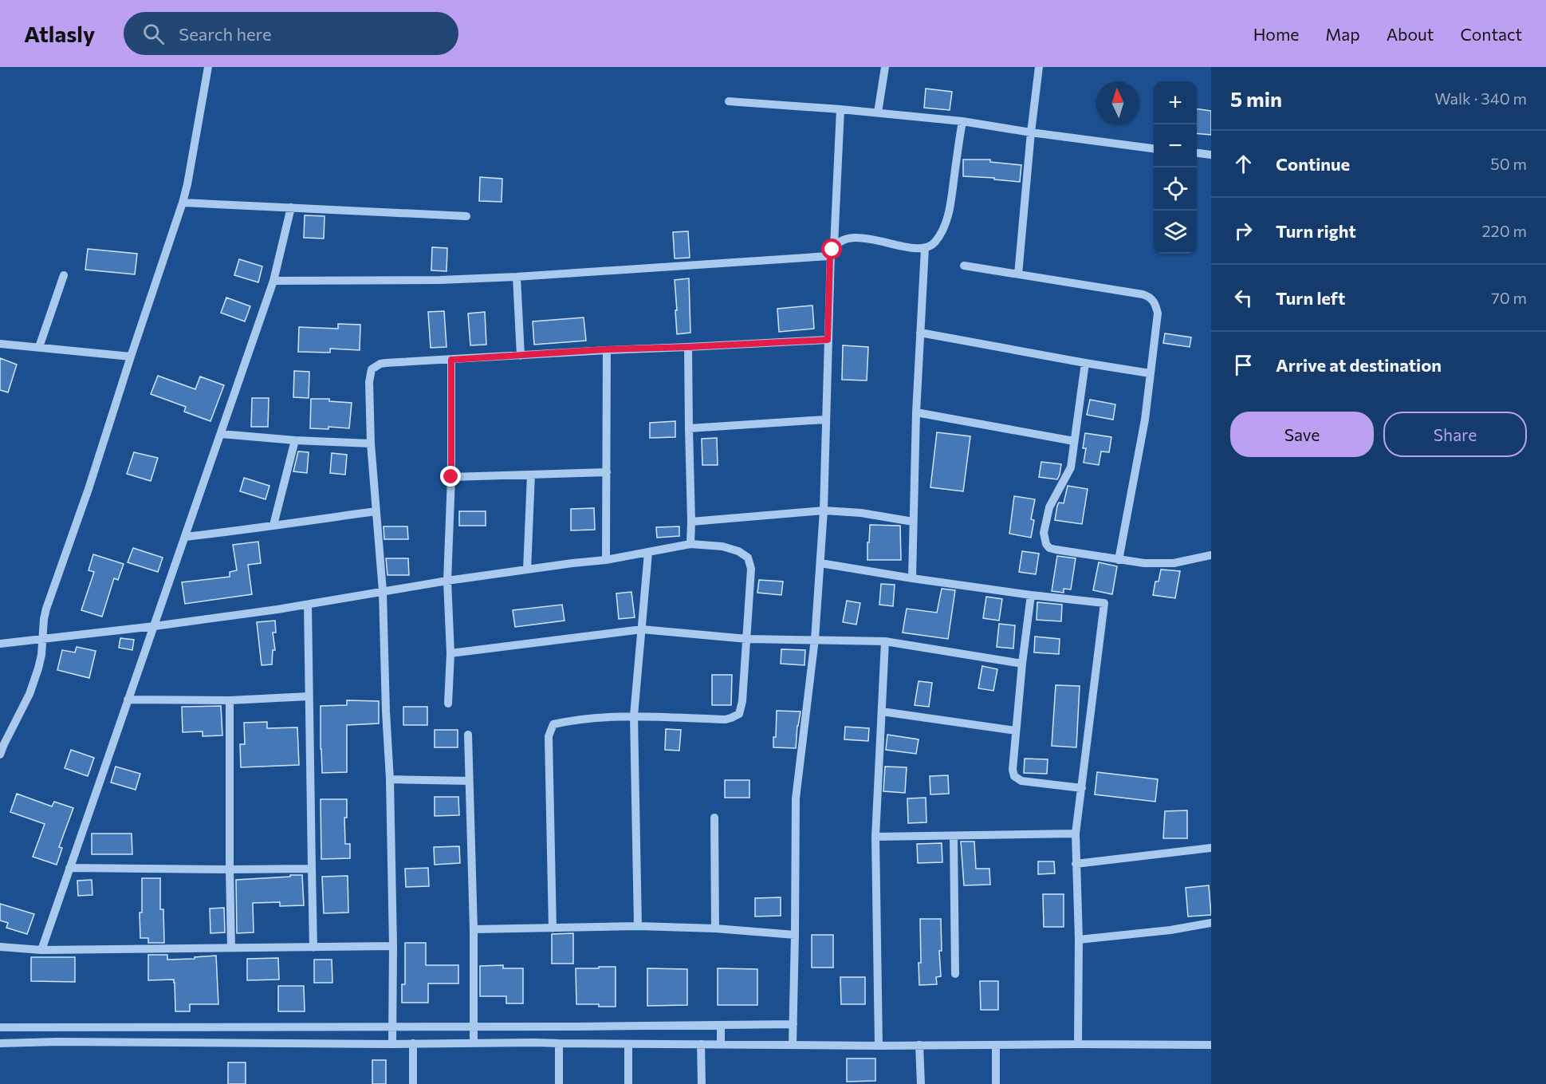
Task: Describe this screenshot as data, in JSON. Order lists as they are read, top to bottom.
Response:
{
  "north": "top",
  "page": {
    "header": "Atlasly",
    "search": "Search here",
    "nav": [
      "Home",
      "Map",
      "About",
      "Contact"
    ],
    "heading": ["5 min", "Walk · 340 m"],
    "map_buttons": ["+", "−"],
    "list": [
      ["Continue", "50 m"],
      ["Turn right", "220 m"],
      ["Turn left", "70 m"],
      "Arrive at destination"
    ],
    "buttons": ["Save", "Share"]
  }
}
